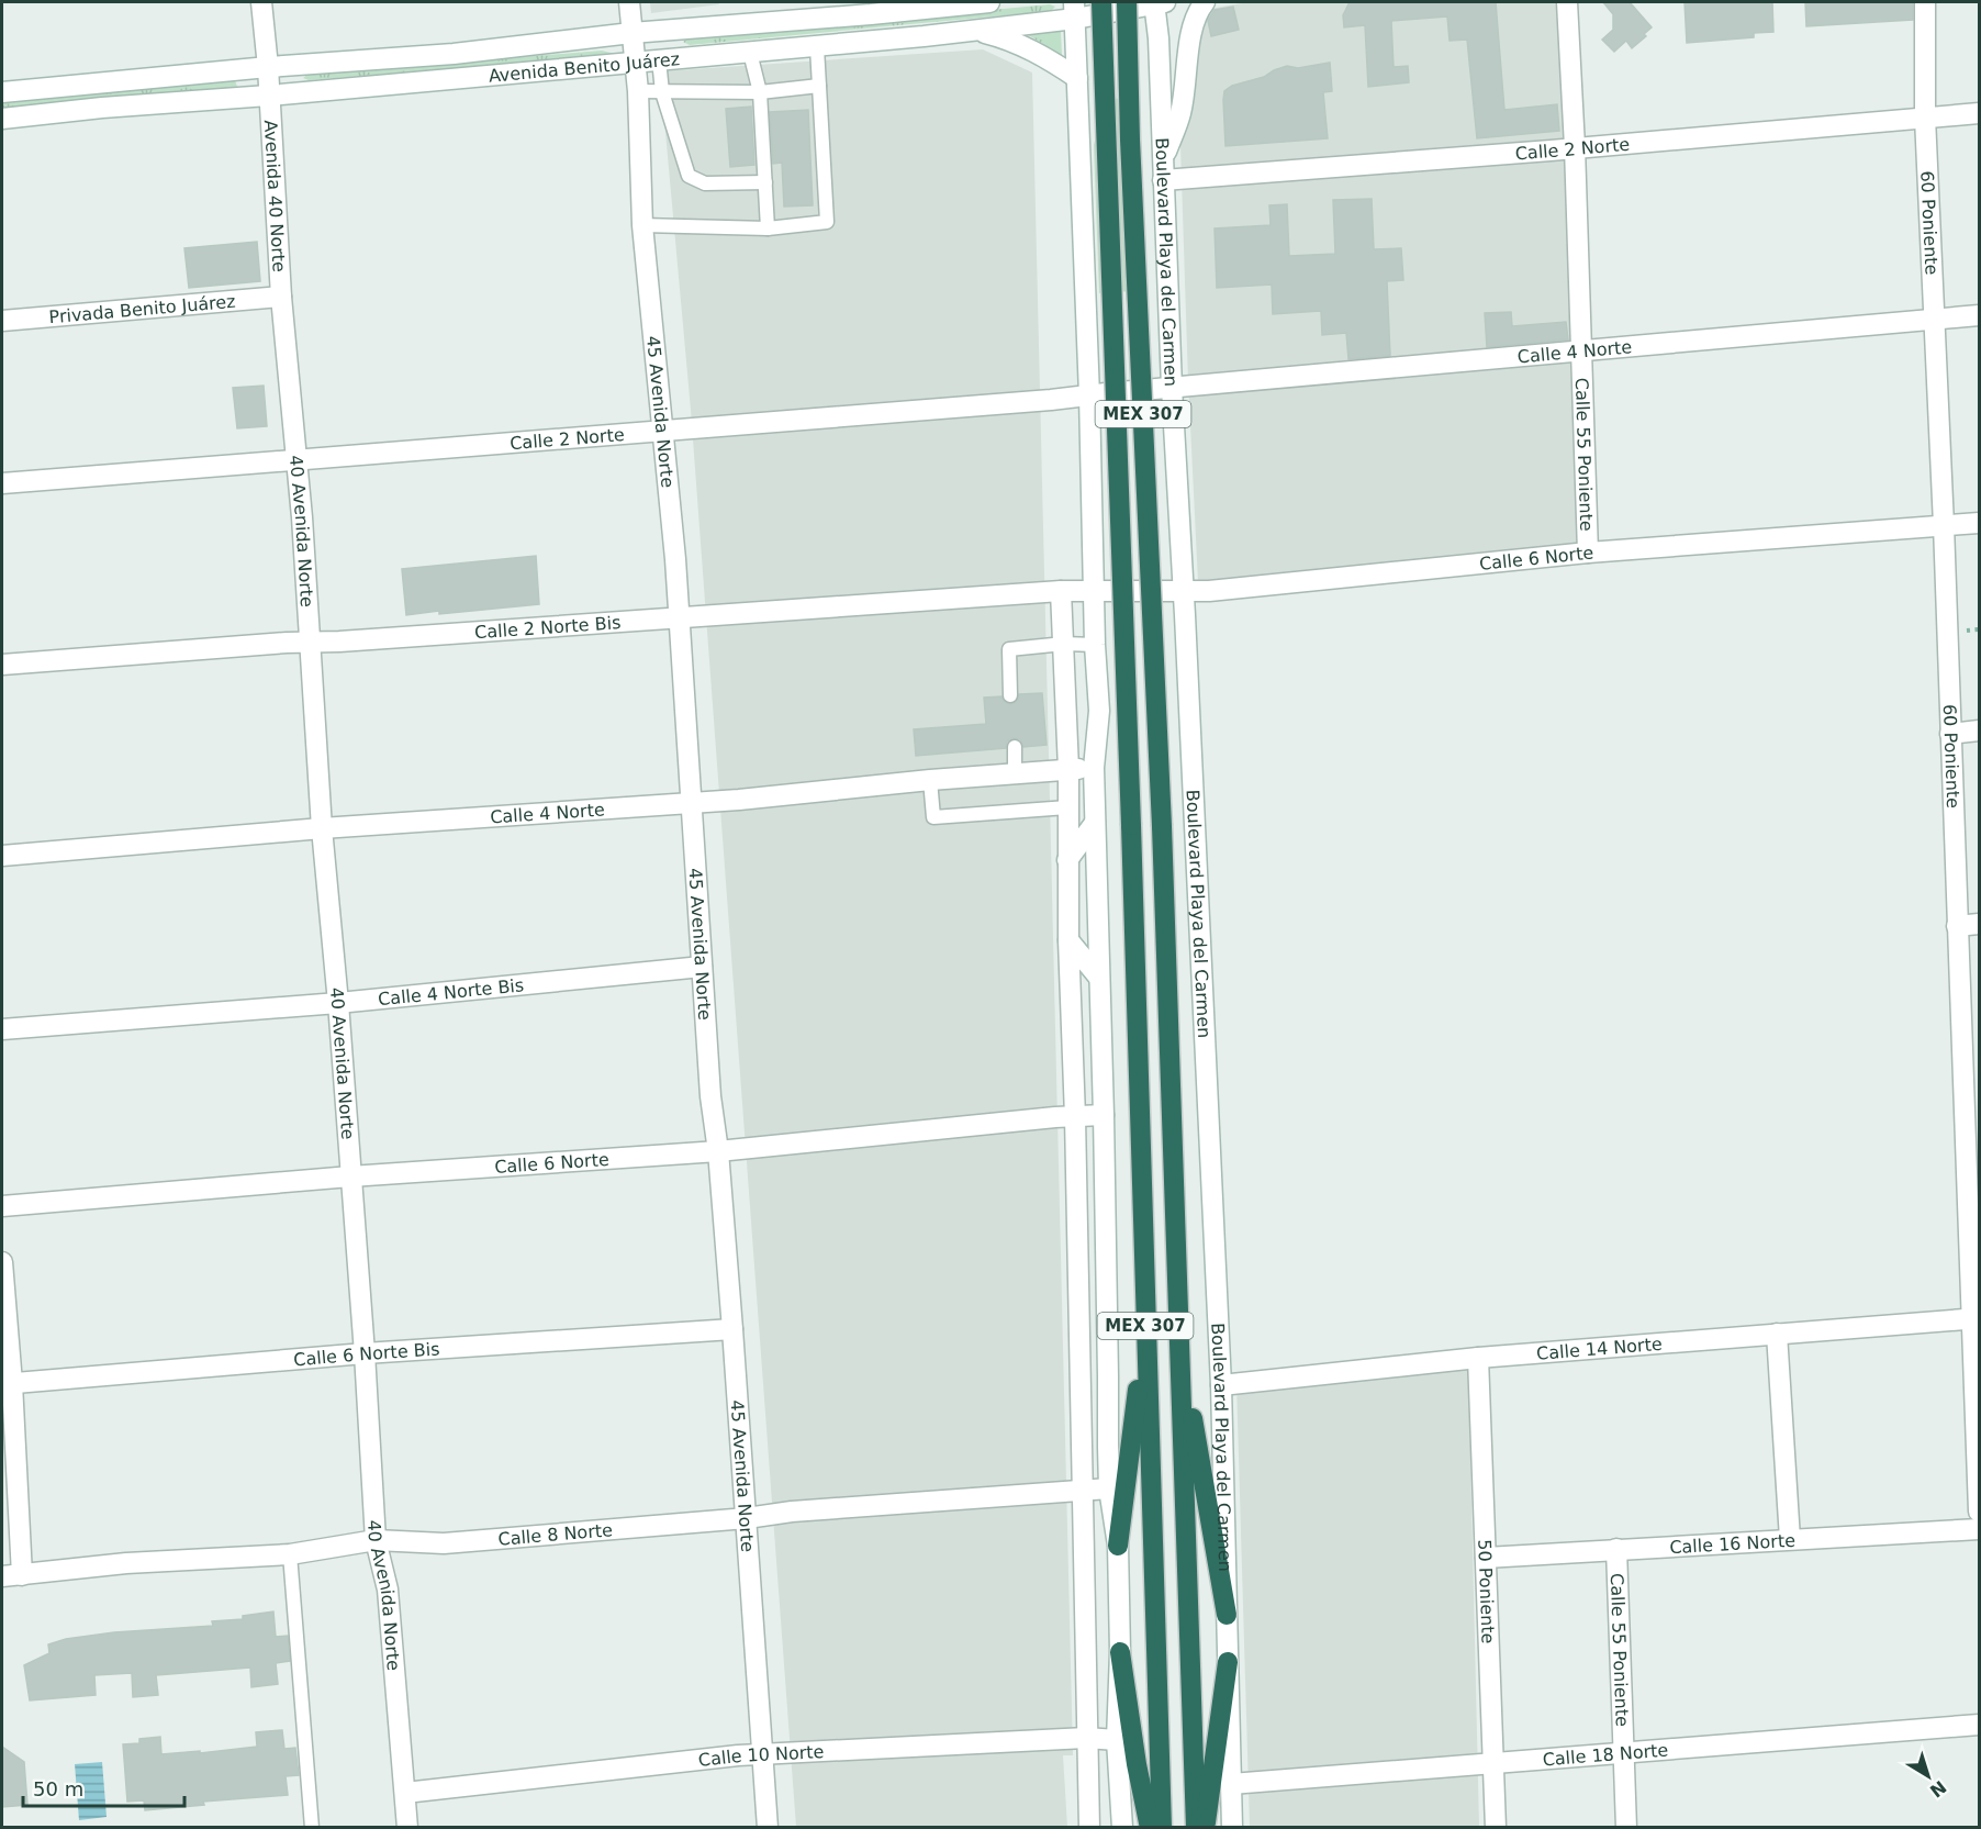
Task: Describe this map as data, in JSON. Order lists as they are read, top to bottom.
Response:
{
  "streets": {
    "highway": ["MEX 307"],
    "street": [
      "Avenida Benito Juárez",
      "Calle 2 Norte",
      "Avenida 40 Norte",
      "60 Poniente",
      "Boulevard Playa del Carmen",
      "Privada Benito Juárez",
      "Calle 4 Norte",
      "45 Avenida Norte",
      "Calle 55 Poniente",
      "40 Avenida Norte",
      "Calle 6 Norte",
      "Calle 2 Norte Bis",
      "Calle 4 Norte Bis",
      "Calle 14 Norte",
      "Calle 6 Norte Bis",
      "Calle 8 Norte",
      "Calle 16 Norte",
      "50 Poniente",
      "Calle 18 Norte",
      "Calle 10 Norte"
    ]
  },
  "crossings": [
    ["Avenida Benito Juárez", "Avenida 40 Norte"],
    ["Avenida Benito Juárez", "Boulevard Playa del Carmen"],
    ["Avenida Benito Juárez", "45 Avenida Norte"],
    ["Calle 2 Norte", "60 Poniente"],
    ["Calle 2 Norte", "Boulevard Playa del Carmen"],
    ["Calle 2 Norte", "Calle 4 Norte"],
    ["Calle 2 Norte", "45 Avenida Norte"],
    ["Calle 2 Norte", "Calle 55 Poniente"],
    ["Calle 2 Norte", "40 Avenida Norte"],
    ["Avenida 40 Norte", "Privada Benito Juárez"],
    ["Avenida 40 Norte", "40 Avenida Norte"],
    ["60 Poniente", "Calle 4 Norte"],
    ["60 Poniente", "Calle 6 Norte"],
    ["60 Poniente", "Calle 14 Norte"],
    ["Boulevard Playa del Carmen", "Calle 4 Norte"],
    ["Boulevard Playa del Carmen", "Calle 6 Norte"],
    ["Boulevard Playa del Carmen", "Calle 14 Norte"],
    ["Boulevard Playa del Carmen", "Calle 18 Norte"],
    ["Privada Benito Juárez", "40 Avenida Norte"],
    ["Calle 4 Norte", "45 Avenida Norte"],
    ["Calle 4 Norte", "Calle 55 Poniente"],
    ["Calle 4 Norte", "40 Avenida Norte"],
    ["45 Avenida Norte", "Calle 6 Norte"],
    ["45 Avenida Norte", "Calle 2 Norte Bis"],
    ["45 Avenida Norte", "Calle 4 Norte Bis"],
    ["45 Avenida Norte", "Calle 6 Norte Bis"],
    ["45 Avenida Norte", "Calle 8 Norte"],
    ["45 Avenida Norte", "Calle 10 Norte"],
    ["Calle 55 Poniente", "Calle 6 Norte"],
    ["Calle 55 Poniente", "Calle 16 Norte"],
    ["Calle 55 Poniente", "Calle 18 Norte"],
    ["40 Avenida Norte", "Calle 6 Norte"],
    ["40 Avenida Norte", "Calle 2 Norte Bis"],
    ["40 Avenida Norte", "Calle 4 Norte Bis"],
    ["40 Avenida Norte", "Calle 6 Norte Bis"],
    ["40 Avenida Norte", "Calle 8 Norte"],
    ["40 Avenida Norte", "Calle 10 Norte"],
    ["Calle 6 Norte", "Calle 2 Norte Bis"],
    ["Calle 14 Norte", "50 Poniente"],
    ["Calle 16 Norte", "50 Poniente"],
    ["50 Poniente", "Calle 18 Norte"]
  ],
  "scale_bar": "50 m",
  "north": "bottom right"
}
